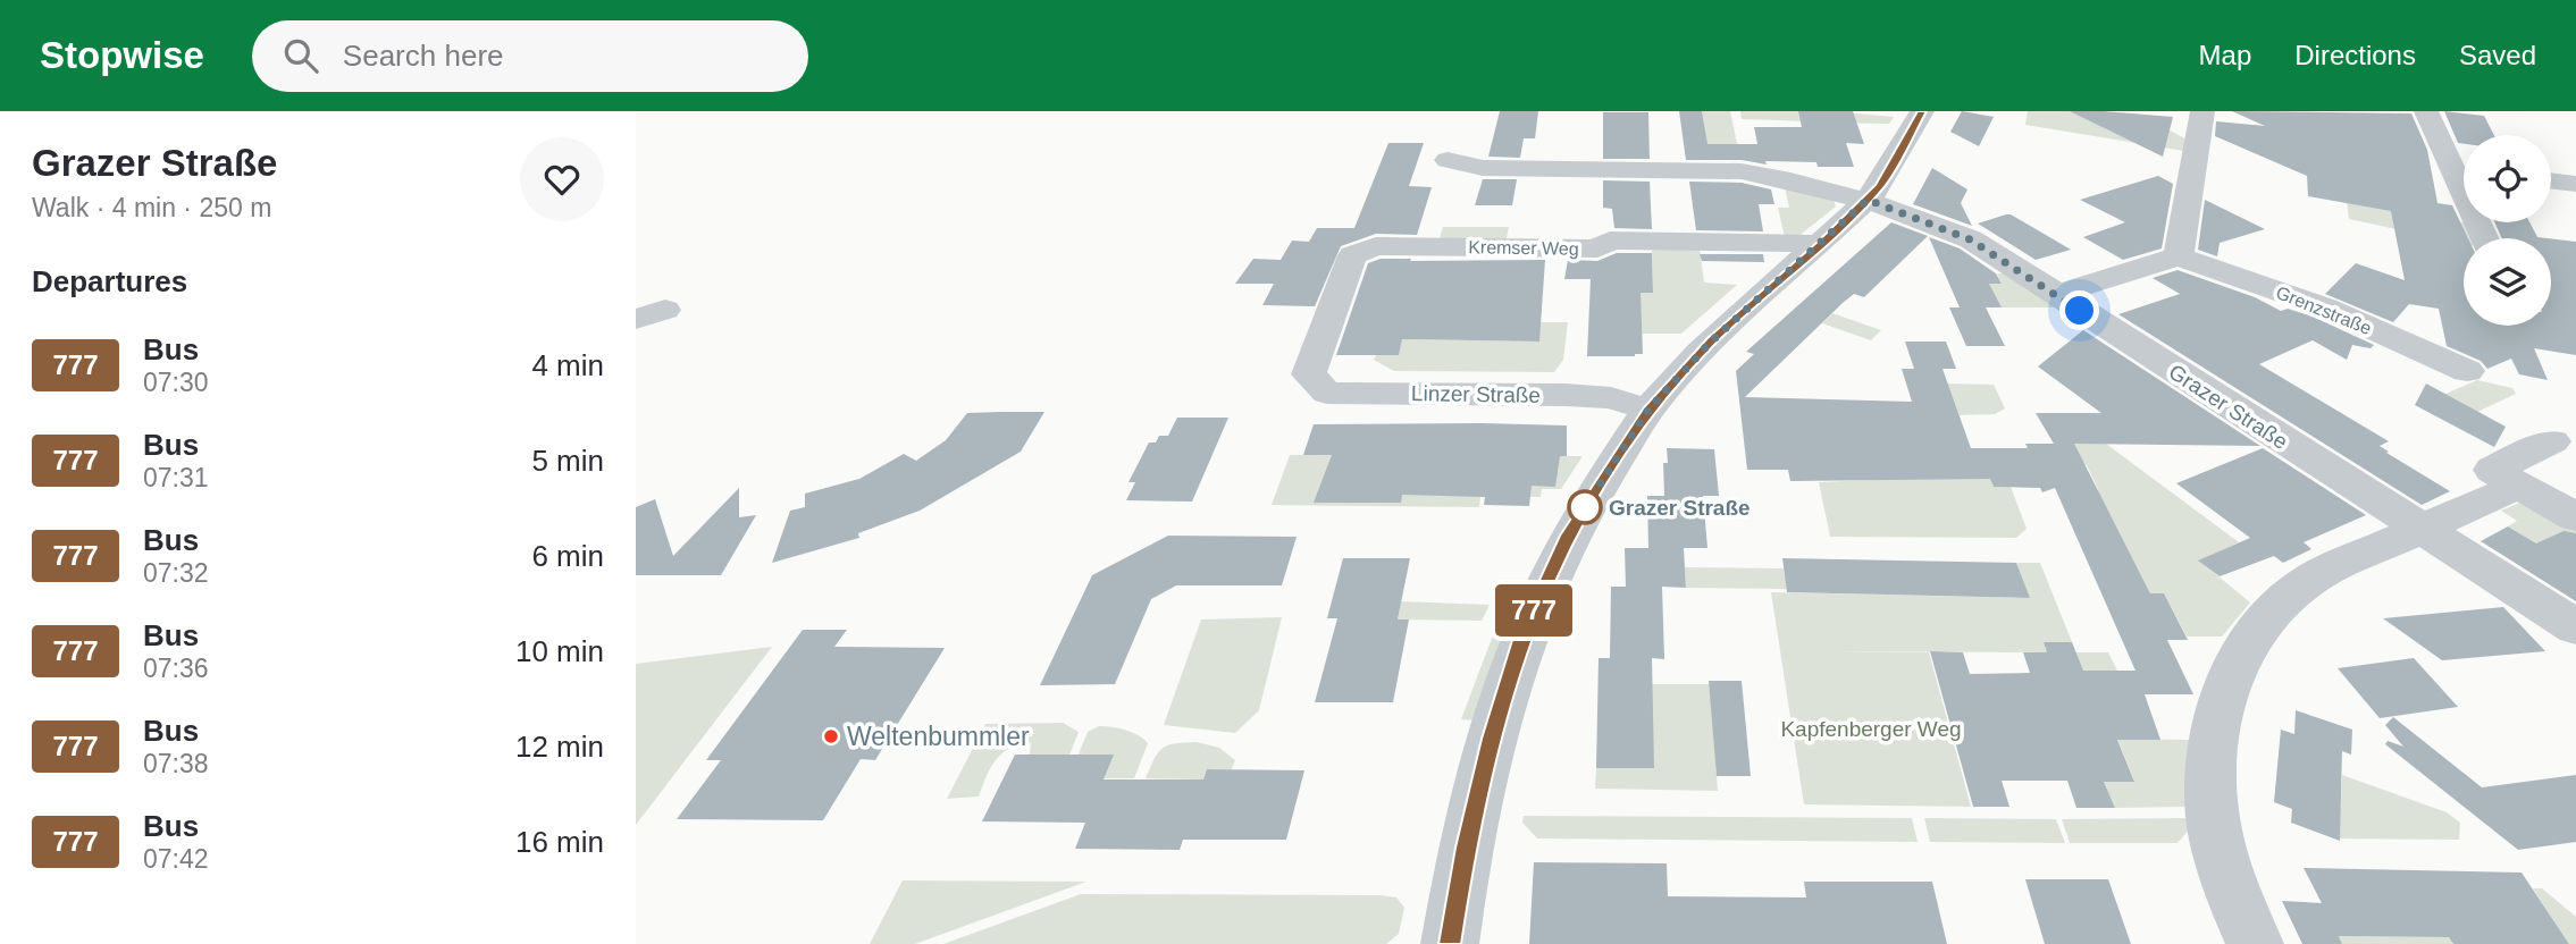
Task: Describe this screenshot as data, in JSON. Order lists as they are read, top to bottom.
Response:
{
  "streets": {
    "street": [
      "Kremser Weg",
      "Grenzstraße",
      "Linzer Straße",
      "Grazer Straße"
    ]
  },
  "crossings": [
    ["Kremser Weg", "Linzer Straße"]
  ],
  "parks": ["Kapfenberger Weg"],
  "places": ["Grazer Straße", "Weltenbummler"],
  "lines": ["bus line 777"],
  "page": {
    "header": "Stopwise",
    "search": "Search here",
    "nav": ["Map", "Directions", "Saved"],
    "heading": [
      ["Grazer Straße", "Walk · 4 min · 250 m"],
      "Departures"
    ],
    "on_map": "777",
    "list": [
      {
        "mark": "777",
        "name": "Bus",
        "note": "07:30",
        "value": "4 min"
      },
      {
        "mark": "777",
        "name": "Bus",
        "note": "07:31",
        "value": "5 min"
      },
      {
        "mark": "777",
        "name": "Bus",
        "note": "07:32",
        "value": "6 min"
      },
      {
        "mark": "777",
        "name": "Bus",
        "note": "07:36",
        "value": "10 min"
      },
      {
        "mark": "777",
        "name": "Bus",
        "note": "07:38",
        "value": "12 min"
      },
      {
        "mark": "777",
        "name": "Bus",
        "note": "07:42",
        "value": "16 min"
      }
    ]
  }
}
